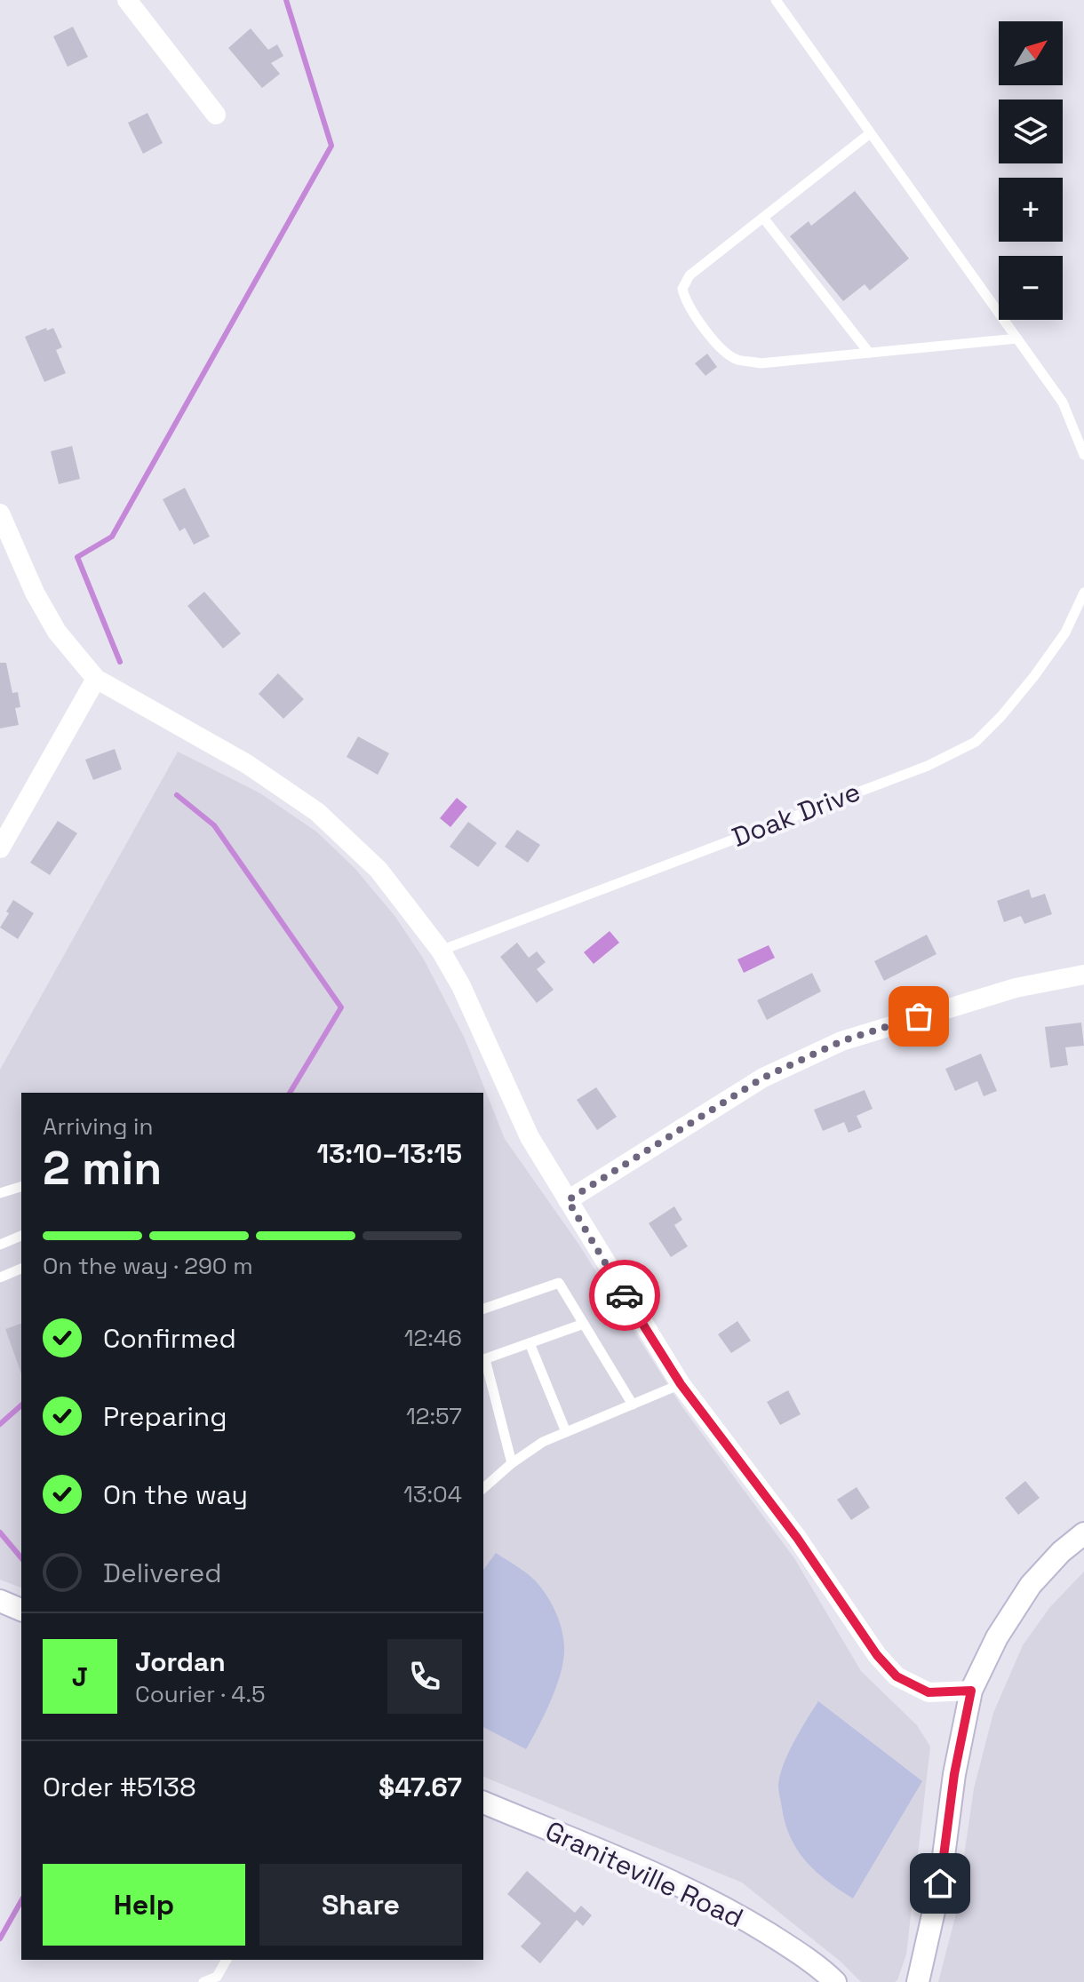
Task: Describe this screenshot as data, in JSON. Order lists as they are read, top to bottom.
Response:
{
  "streets": {
    "street": ["Graniteville Road"],
    "lane": ["Doak Drive"]
  },
  "north": "top right",
  "page": {
    "map_buttons": ["+", "−"],
    "heading": ["2 min", "Arriving in", "13:10–13:15"],
    "panel": [
      "Jordan",
      "Courier · 4.5",
      "Order #5138",
      "$47.67"
    ],
    "bar": "On the way · 290 m",
    "list": [
      ["Confirmed", "12:46"],
      ["Preparing", "12:57"],
      ["On the way", "13:04"],
      "Delivered"
    ],
    "round": "J",
    "buttons": ["Help", "Share"]
  }
}
